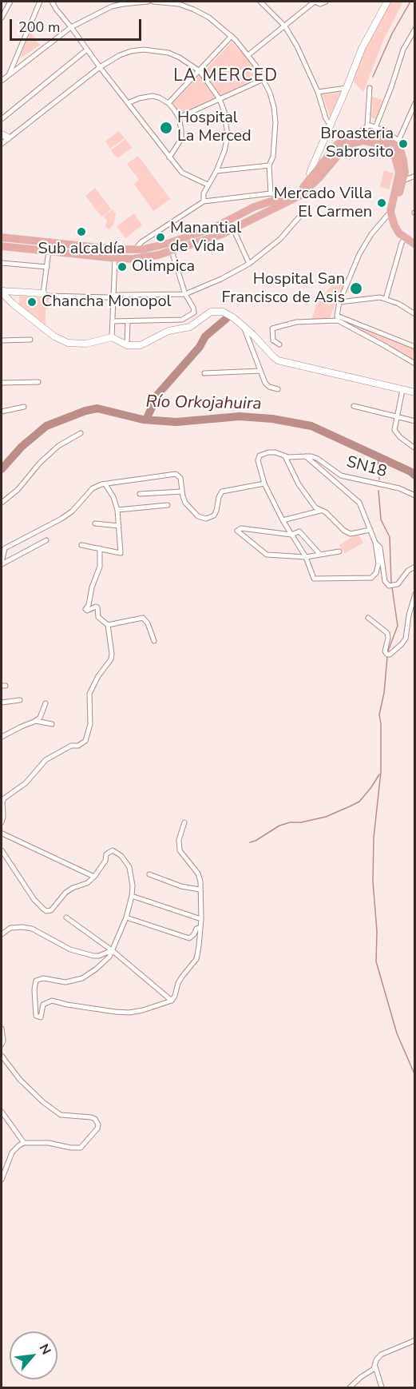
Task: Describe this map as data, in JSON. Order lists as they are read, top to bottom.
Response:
{
  "streets": {
    "street": ["SN18"]
  },
  "districts": ["LA MERCED"],
  "water": ["Río Orkojahuira"],
  "places": [
    "Hospital La Merced",
    "Broasteria Sabrosito",
    "Mercado Villa El Carmen",
    "Sub alcaldía",
    "Manantial de Vida",
    "Olimpica",
    "Hospital San Francisco de Asis",
    "Chancha Monopol"
  ],
  "scale_bar": "200 m",
  "north": "top right"
}
